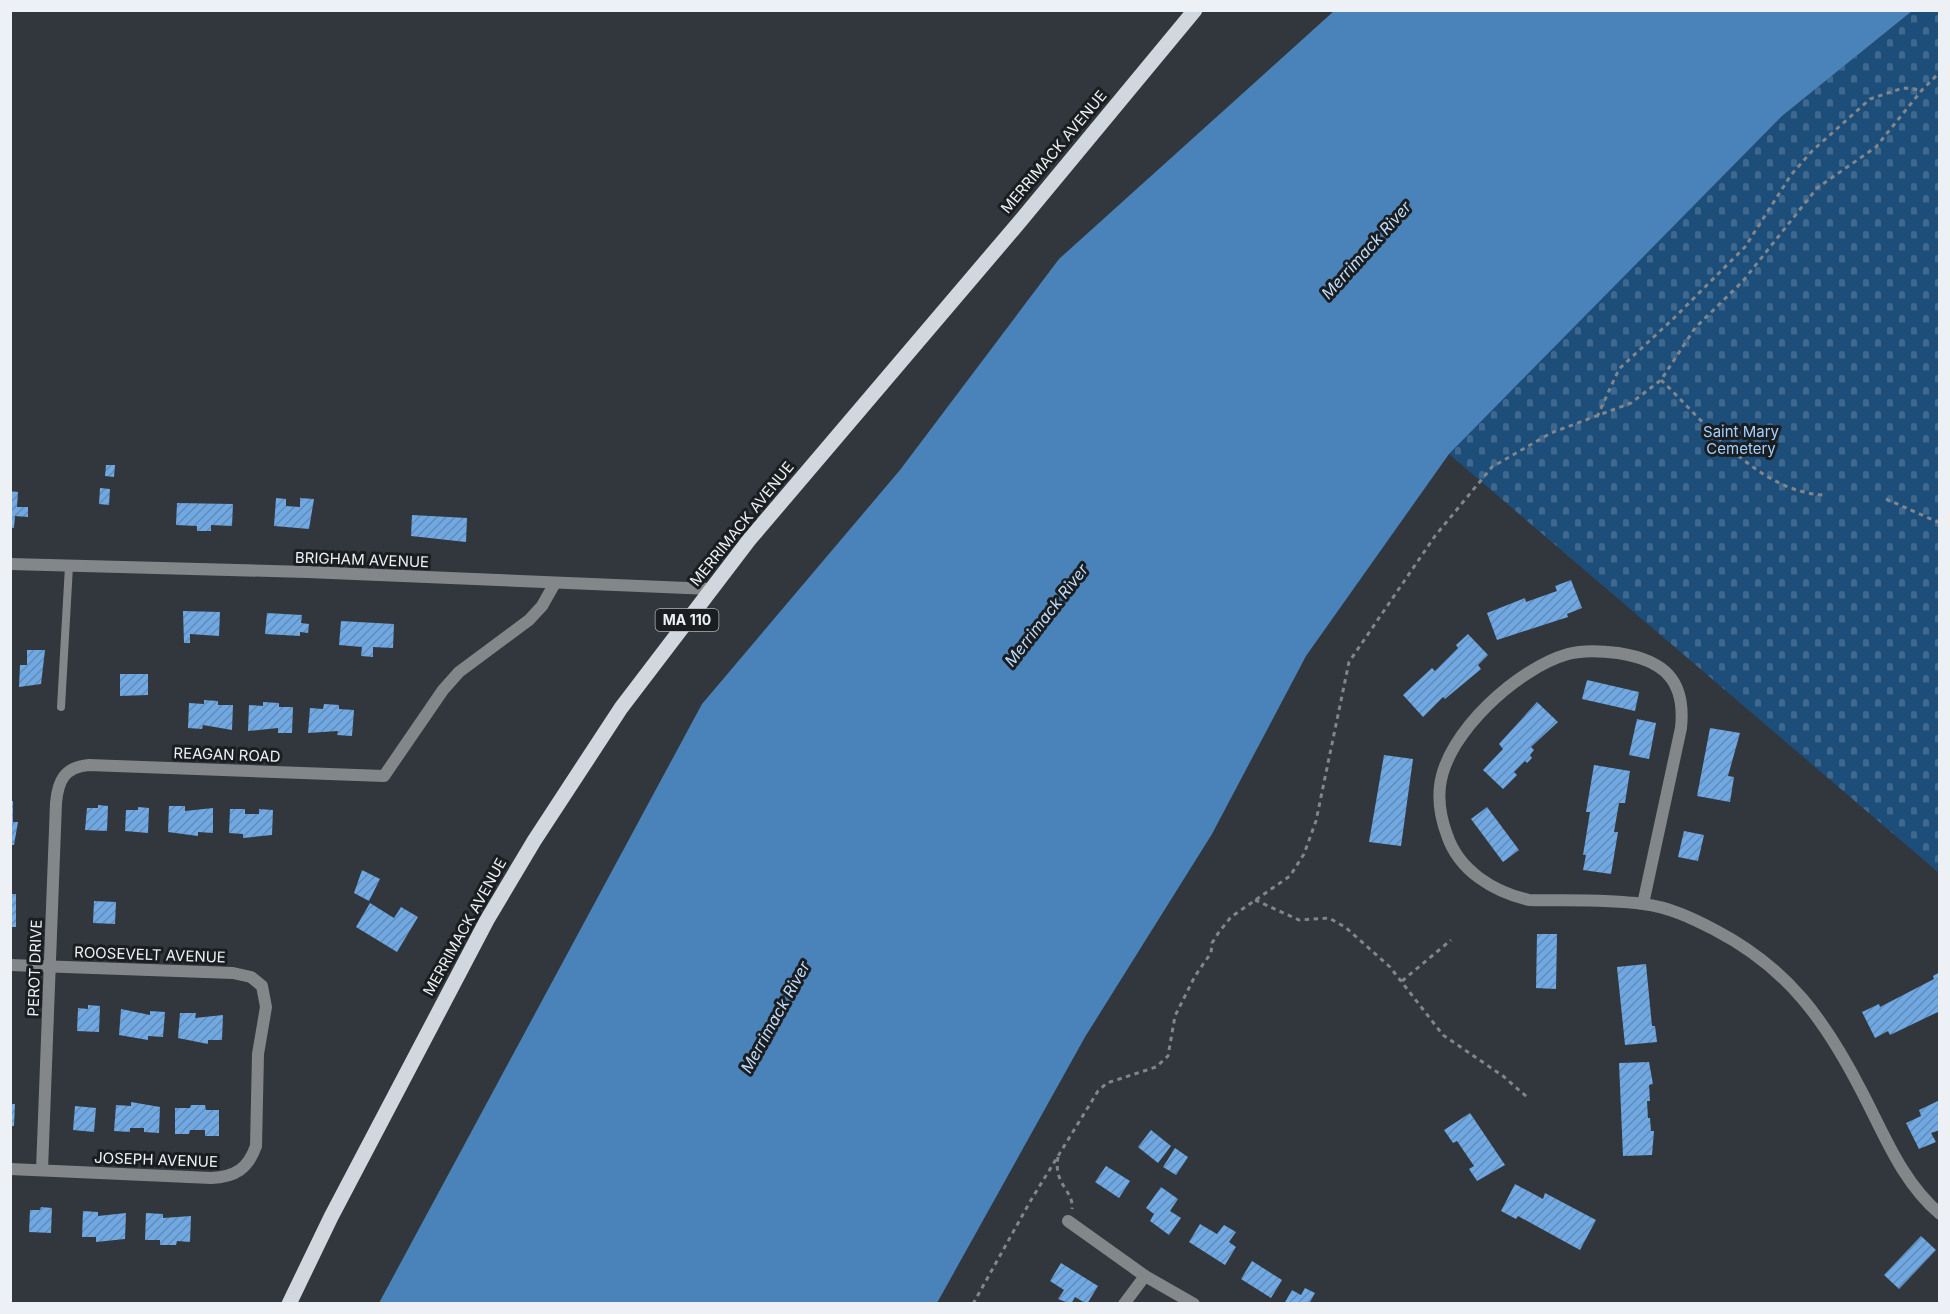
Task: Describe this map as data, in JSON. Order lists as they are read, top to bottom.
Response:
{
  "streets": {
    "main road": ["MERRIMACK AVENUE", "MA 110"],
    "street": [
      "BRIGHAM AVENUE",
      "REAGAN ROAD",
      "ROOSEVELT AVENUE",
      "PEROT DRIVE",
      "JOSEPH AVENUE"
    ]
  },
  "crossings": [
    ["MERRIMACK AVENUE", "BRIGHAM AVENUE"],
    ["BRIGHAM AVENUE", "REAGAN ROAD"],
    ["REAGAN ROAD", "PEROT DRIVE"],
    ["ROOSEVELT AVENUE", "PEROT DRIVE"],
    ["ROOSEVELT AVENUE", "JOSEPH AVENUE"],
    ["PEROT DRIVE", "JOSEPH AVENUE"]
  ],
  "water": ["Merrimack River"],
  "parks": ["Saint Mary Cemetery"]
}
